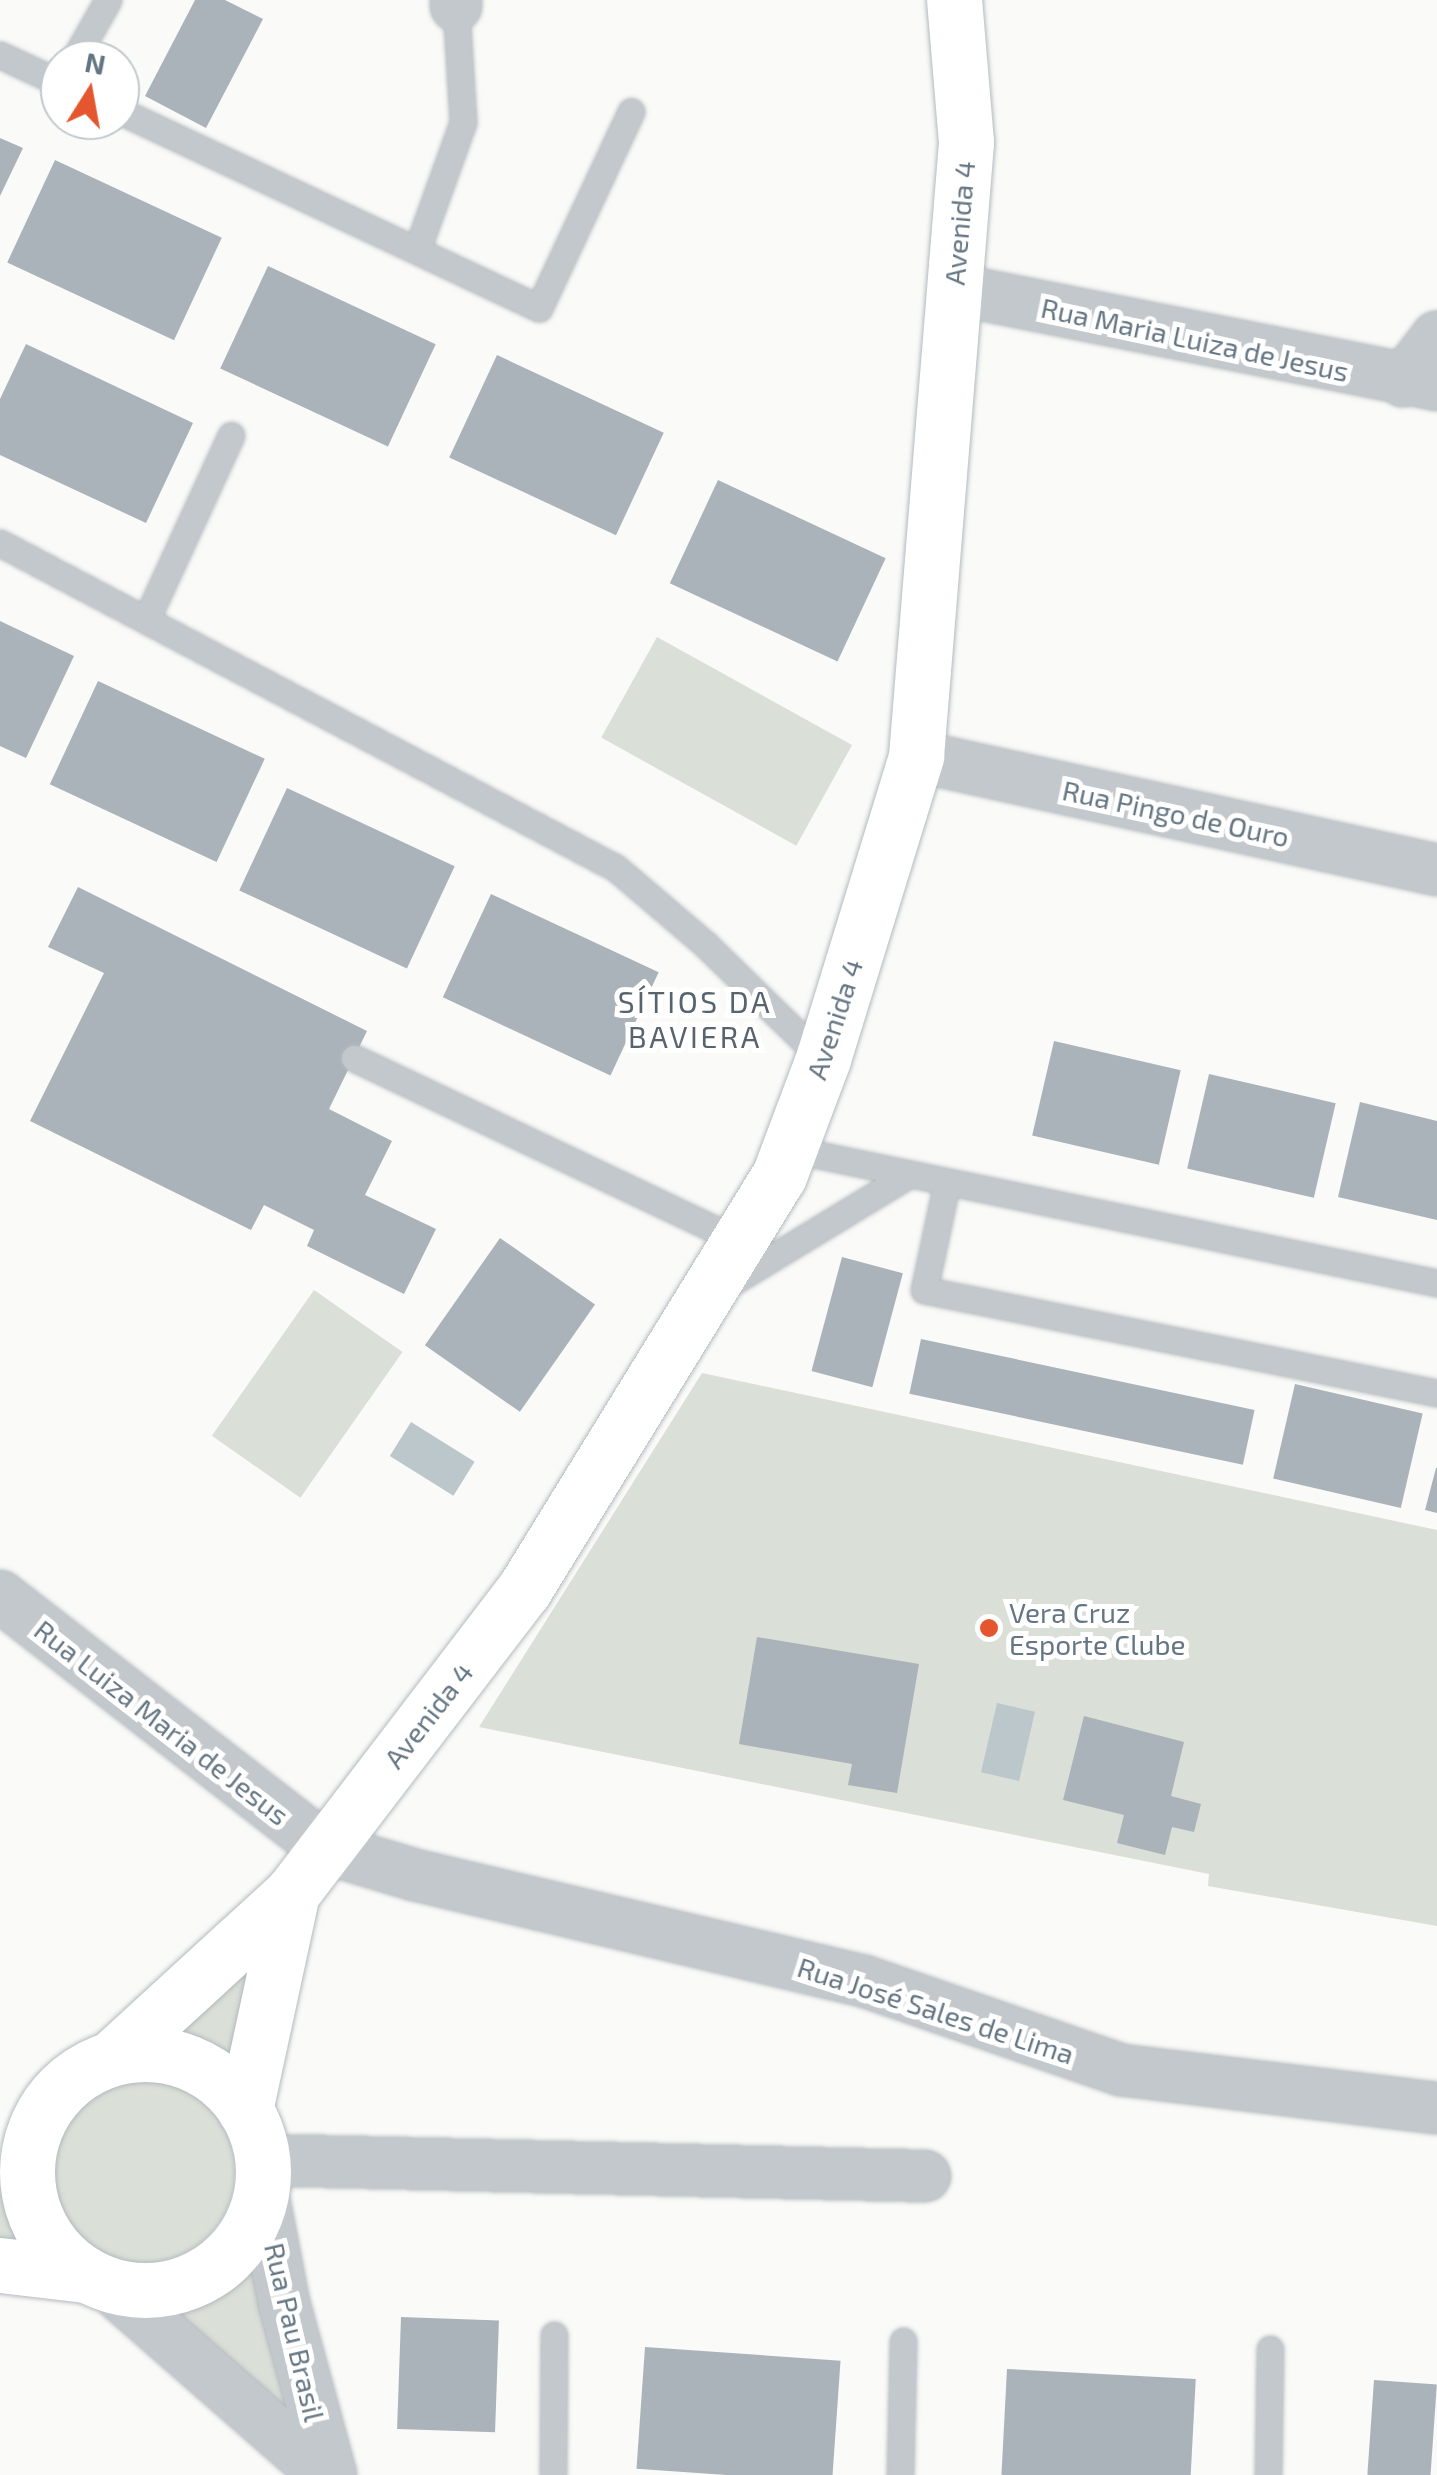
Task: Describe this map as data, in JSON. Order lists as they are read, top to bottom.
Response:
{
  "streets": {
    "street": [
      "Avenida 4",
      "Rua Maria Luiza de Jesus",
      "Rua Pingo de Ouro",
      "Rua Luiza Maria de Jesus",
      "Rua José Sales de Lima",
      "Rua Pau Brasil"
    ]
  },
  "crossings": [
    ["Avenida 4", "Rua Maria Luiza de Jesus"],
    ["Avenida 4", "Rua Pingo de Ouro"],
    ["Avenida 4", "Rua Luiza Maria de Jesus"],
    ["Avenida 4", "Rua José Sales de Lima"],
    ["Avenida 4", "Rua Pau Brasil"],
    ["Rua Luiza Maria de Jesus", "Rua José Sales de Lima"]
  ],
  "districts": ["SÍTIOS DA BAVIERA"],
  "places": ["Vera Cruz Esporte Clube"],
  "north": "top"
}
